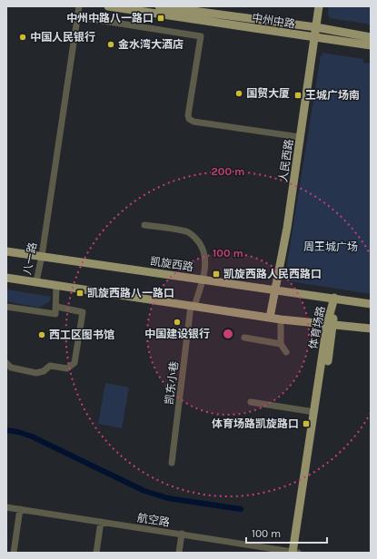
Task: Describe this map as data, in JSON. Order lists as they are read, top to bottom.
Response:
{
  "streets": {
    "main road": [
      "中州中路",
      "人民西路",
      "凯旋西路",
      "体育场路"
    ],
    "street": ["八一路", "凯东小巷", "航空路"]
  },
  "crossings": [
    ["中州中路", "人民西路"],
    ["人民西路", "凯旋西路"],
    ["八一路", "凯旋西路"],
    ["凯旋西路", "体育场路"],
    ["凯旋西路", "凯东小巷"],
    ["体育场路", "航空路"]
  ],
  "parks": ["周王城广场"],
  "places": {
    "transit": [
      "中州中路八一路口",
      "王城广场南",
      "凯旋西路人民西路口",
      "凯旋西路八一路口",
      "体育场路凯旋路口"
    ],
    "other": [
      "中国人民银行",
      "金水湾大酒店",
      "国贸大厦",
      "中国建设银行",
      "西工区图书馆"
    ]
  },
  "scale_bar": "100 m",
  "rings": ["200 m", "100 m"]
}
